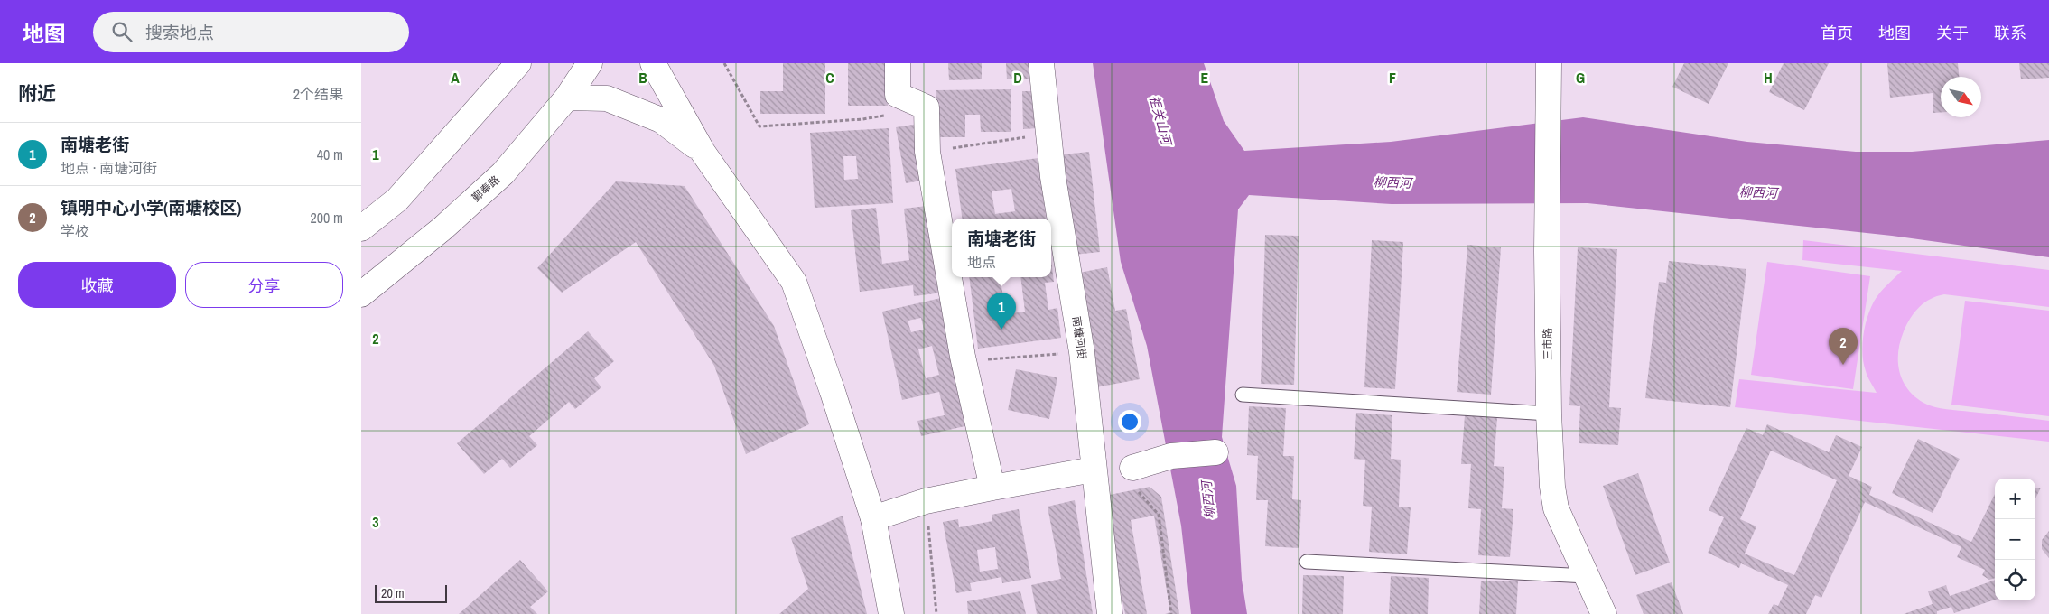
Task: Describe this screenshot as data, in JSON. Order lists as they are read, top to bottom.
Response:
{
  "streets": {
    "street": ["鄞奉路", "南塘河街", "三市路"]
  },
  "water": ["祖关山河", "柳西河"],
  "scale_bar": "20 m",
  "north": "bottom right",
  "page": {
    "header": "地图",
    "search": "搜索地点",
    "nav": [
      "首页",
      "地图",
      "关于",
      "联系"
    ],
    "heading": ["附近", "2个结果"],
    "list": [
      {
        "mark": "1",
        "name": "南塘老街",
        "note": "地点 · 南塘河街",
        "value": "40 m"
      },
      {
        "mark": "2",
        "name": "镇明中心小学(南塘校区)",
        "note": "学校",
        "value": "200 m"
      }
    ],
    "popup": ["南塘老街", "地点"],
    "buttons": ["收藏", "分享"],
    "pins": ["1", "2"],
    "map_buttons": ["+", "−"],
    "scale": "20 m"
  },
  "grid": {
    "columns": [
      "A",
      "B",
      "C",
      "D",
      "E",
      "F",
      "G",
      "H"
    ],
    "rows": ["1", "2", "3"]
  }
}
